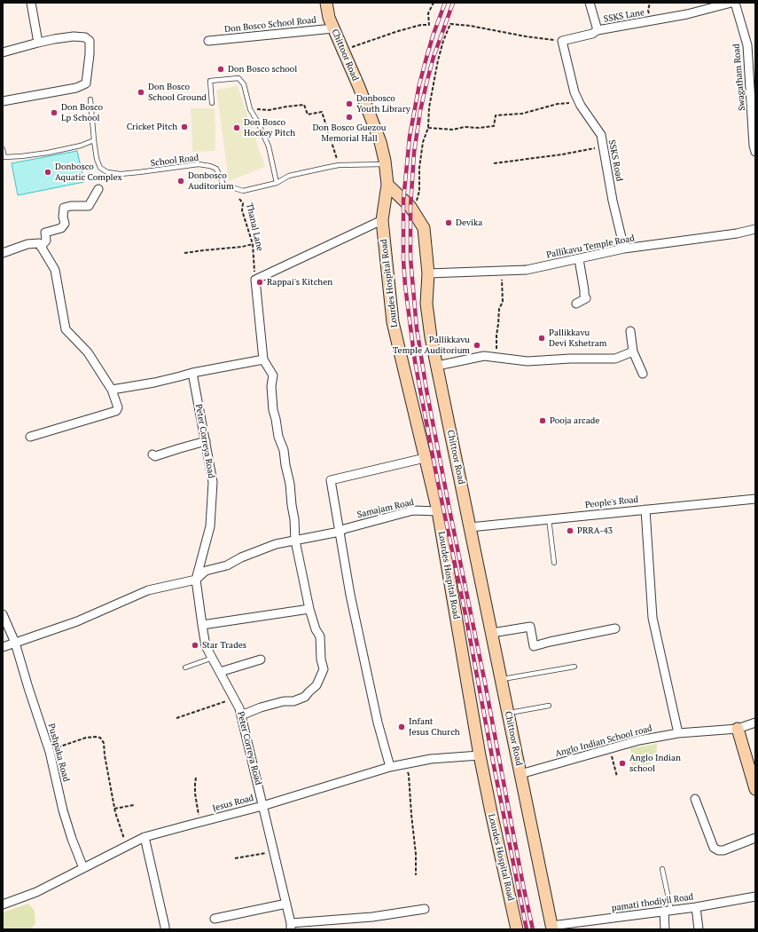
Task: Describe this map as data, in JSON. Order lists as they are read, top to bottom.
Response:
{
  "streets": {
    "main road": ["Chittoor Road", "Lourdes Hospital Road"],
    "street": [
      "SSKS Lane",
      "Don Bosco School Road",
      "Swagatham Road",
      "SSKS Road",
      "Pallikavu Temple Road",
      "Peter Correya Road",
      "People's Road",
      "Samajam Road",
      "Anglo Indian School road",
      "Pushpaka Road",
      "Jesus Road",
      "pamati thodiyil Road"
    ],
    "lane": ["School Road"],
    "path": ["Thanal Lane"]
  },
  "crossings": [
    ["SSKS Lane", "SSKS Road"],
    ["Don Bosco School Road", "Chittoor Road"],
    ["Chittoor Road", "School Road"],
    ["Chittoor Road", "Pallikavu Temple Road"],
    ["Chittoor Road", "People's Road"],
    ["Chittoor Road", "Anglo Indian School road"],
    ["Chittoor Road", "pamati thodiyil Road"],
    ["SSKS Road", "Pallikavu Temple Road"],
    ["Lourdes Hospital Road", "Samajam Road"],
    ["Lourdes Hospital Road", "Jesus Road"],
    ["Peter Correya Road", "Samajam Road"],
    ["Peter Correya Road", "Jesus Road"],
    ["Pushpaka Road", "Jesus Road"]
  ],
  "places": [
    "Don Bosco school",
    "Don Bosco School Ground",
    "Donbosco Youth Library",
    "Don Bosco Lp School",
    "Don Bosco Guezou Memorial Hall",
    "Cricket Pitch",
    "Don Bosco Hockey Pitch",
    "Donbosco Aquatic Complex",
    "Donbosco Auditorium",
    "Devika",
    "Rappai's Kitchen",
    "Pallikkavu Devi Kshetram",
    "Pallikkavu Temple Auditorium",
    "Pooja arcade",
    "PRRA-43",
    "Star Trades",
    "Infant Jesus Church",
    "Anglo Indian school"
  ]
}
